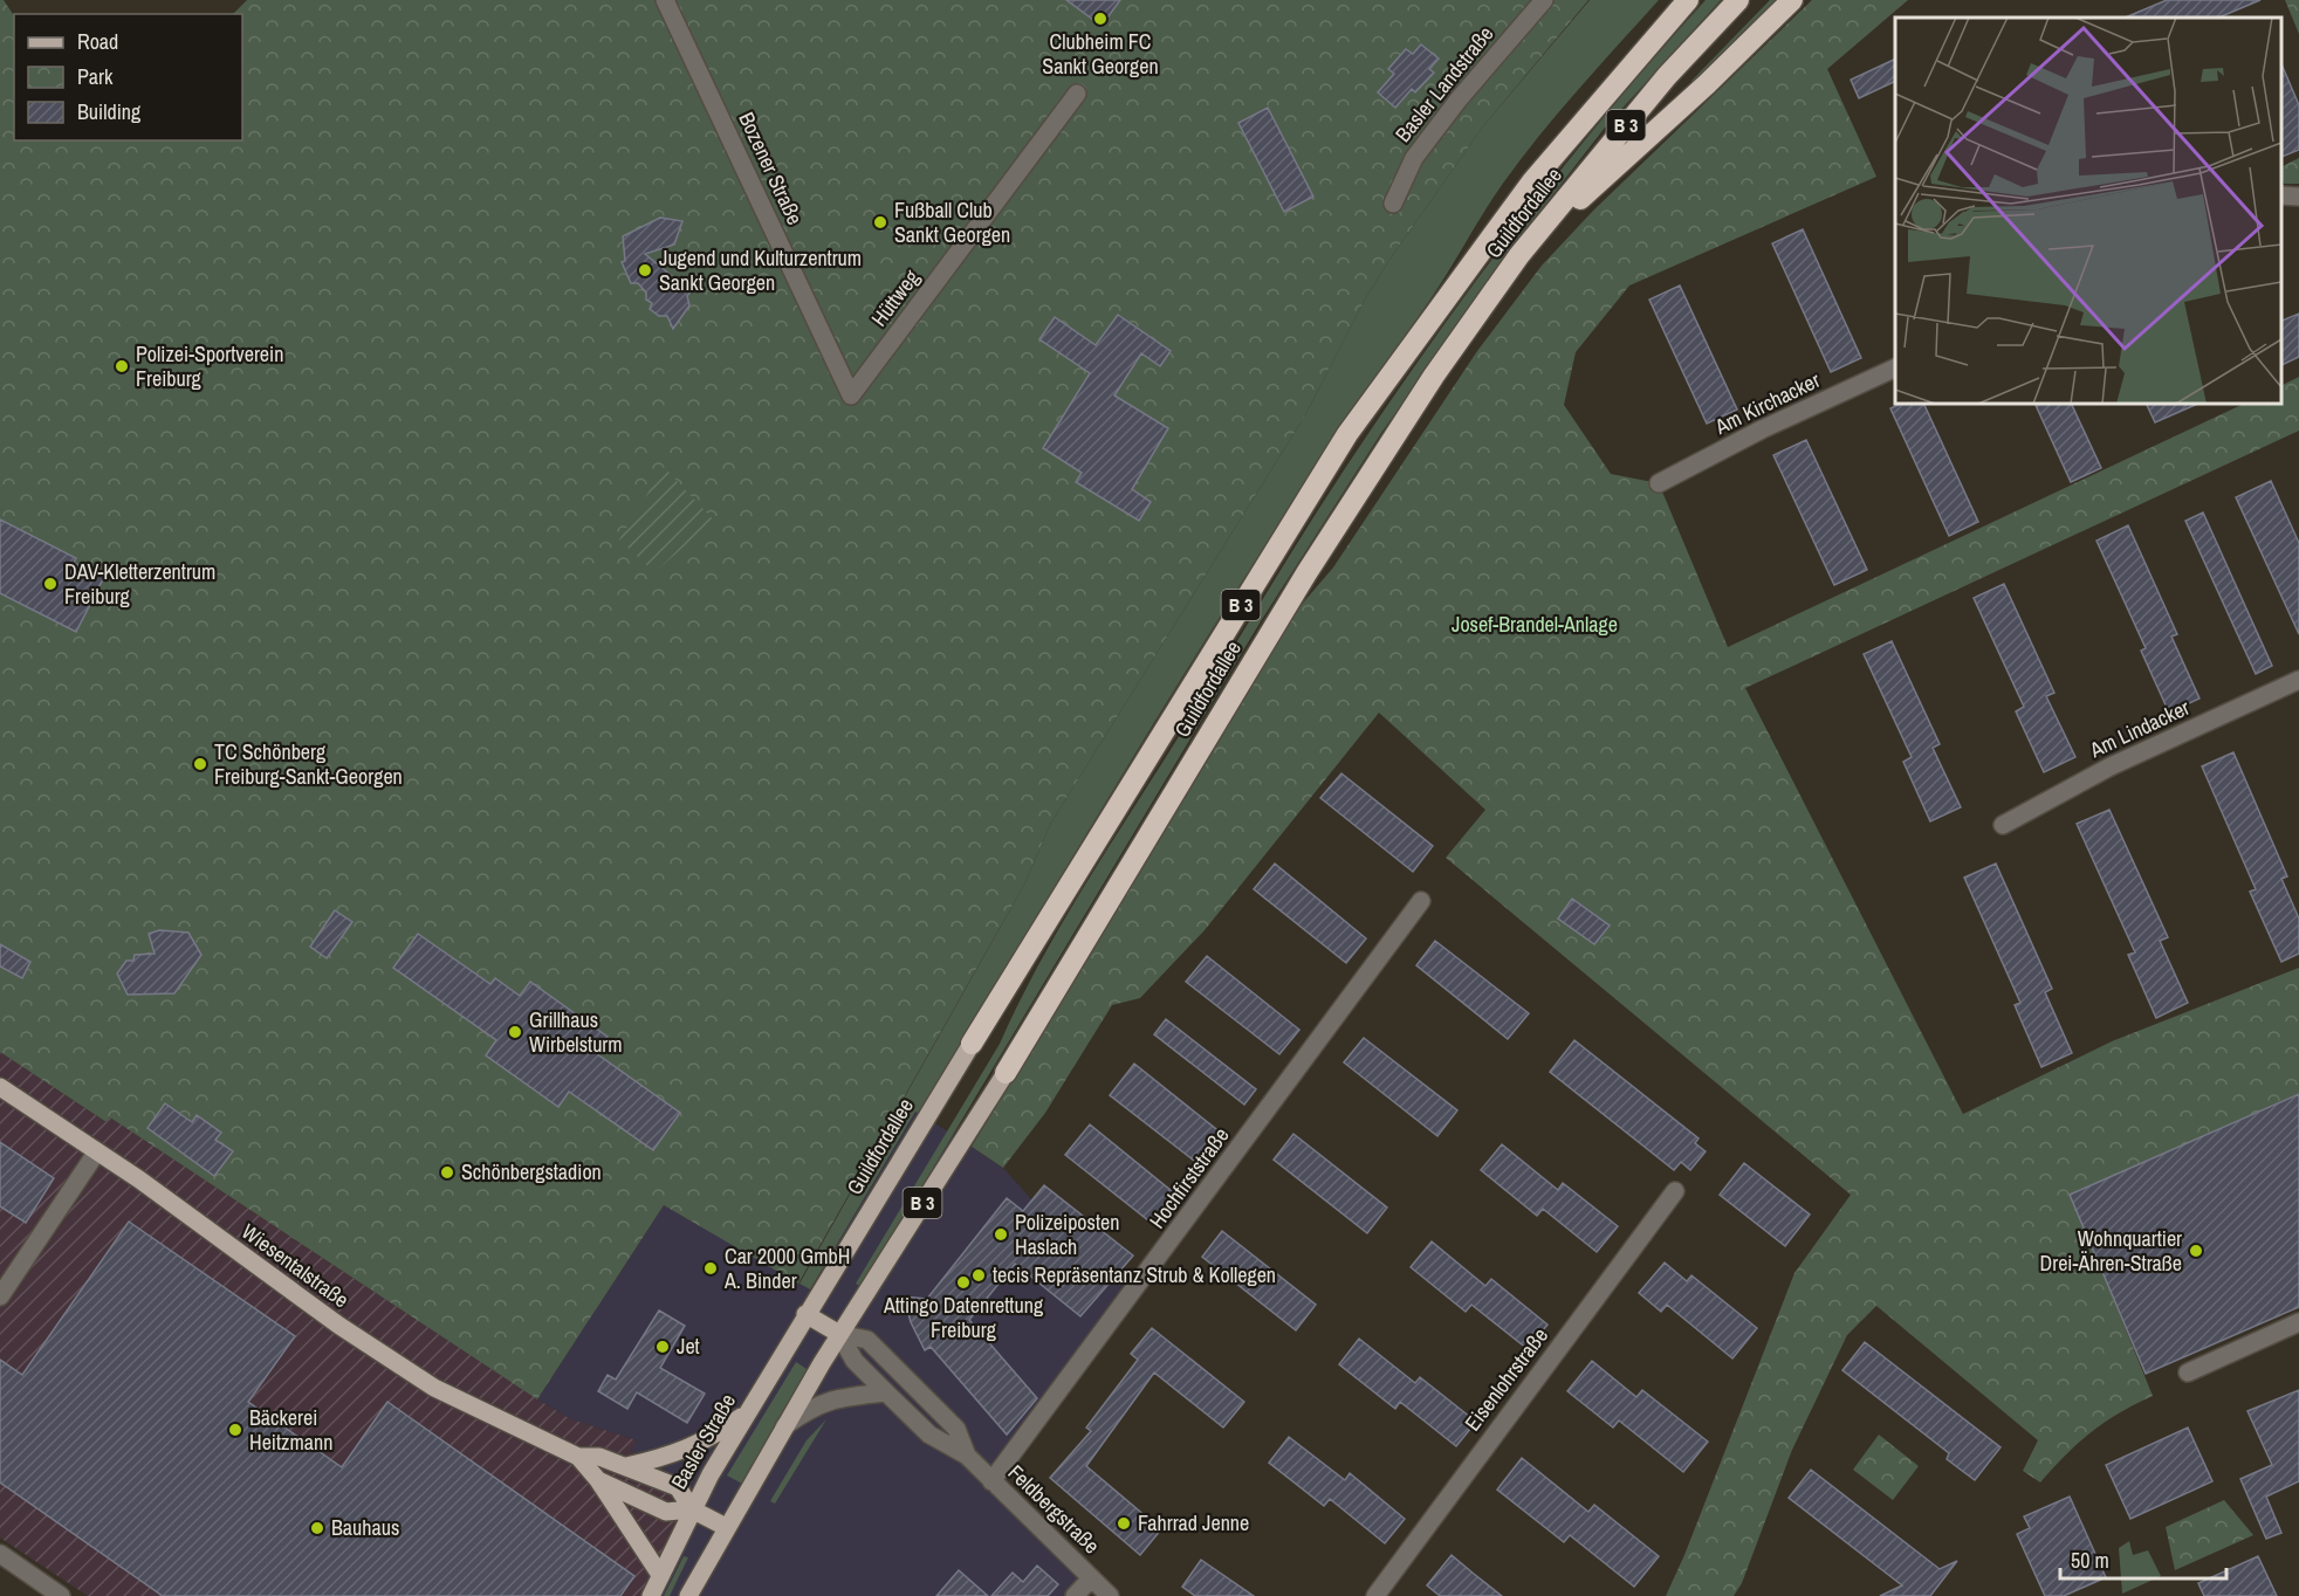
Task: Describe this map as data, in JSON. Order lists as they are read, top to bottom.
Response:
{
  "streets": {
    "highway": ["B 3", "Guildfordallee"],
    "main road": ["Wiesentalstraße", "Basler Straße"],
    "street": [
      "Basler Landstraße",
      "Bozener Straße",
      "Hüttweg",
      "Am Kirchacker",
      "Am Lindacker",
      "Hochfirststraße",
      "Eisenlohrstraße",
      "Feldbergstraße"
    ]
  },
  "crossings": [
    ["B 3", "Guildfordallee"],
    ["B 3", "Wiesentalstraße"],
    ["B 3", "Feldbergstraße"],
    ["Bozener Straße", "Hüttweg"],
    ["Guildfordallee", "Basler Straße"],
    ["Guildfordallee", "Feldbergstraße"],
    ["Hochfirststraße", "Feldbergstraße"],
    ["Wiesentalstraße", "Basler Straße"]
  ],
  "parks": ["Josef-Brandel-Anlage"],
  "places": [
    "Clubheim FC Sankt Georgen",
    "Fußball Club Sankt Georgen",
    "Jugend und Kulturzentrum Sankt Georgen",
    "Polizei-Sportverein Freiburg",
    "DAV-Kletterzentrum Freiburg",
    "TC Schönberg Freiburg-Sankt-Georgen",
    "Grillhaus Wirbelsturm",
    "Schönbergstadion",
    "Polizeiposten Haslach",
    "Wohnquartier Drei-Ähren-Straße",
    "Car 2000 GmbH A. Binder",
    "tecis Repräsentanz Strub & Kollegen",
    "Attingo Datenrettung Freiburg",
    "Jet",
    "Bäckerei Heitzmann",
    "Fahrrad Jenne",
    "Bauhaus"
  ],
  "legend": ["Road", "Park", "Building"],
  "scale_bar": "50 m"
}
